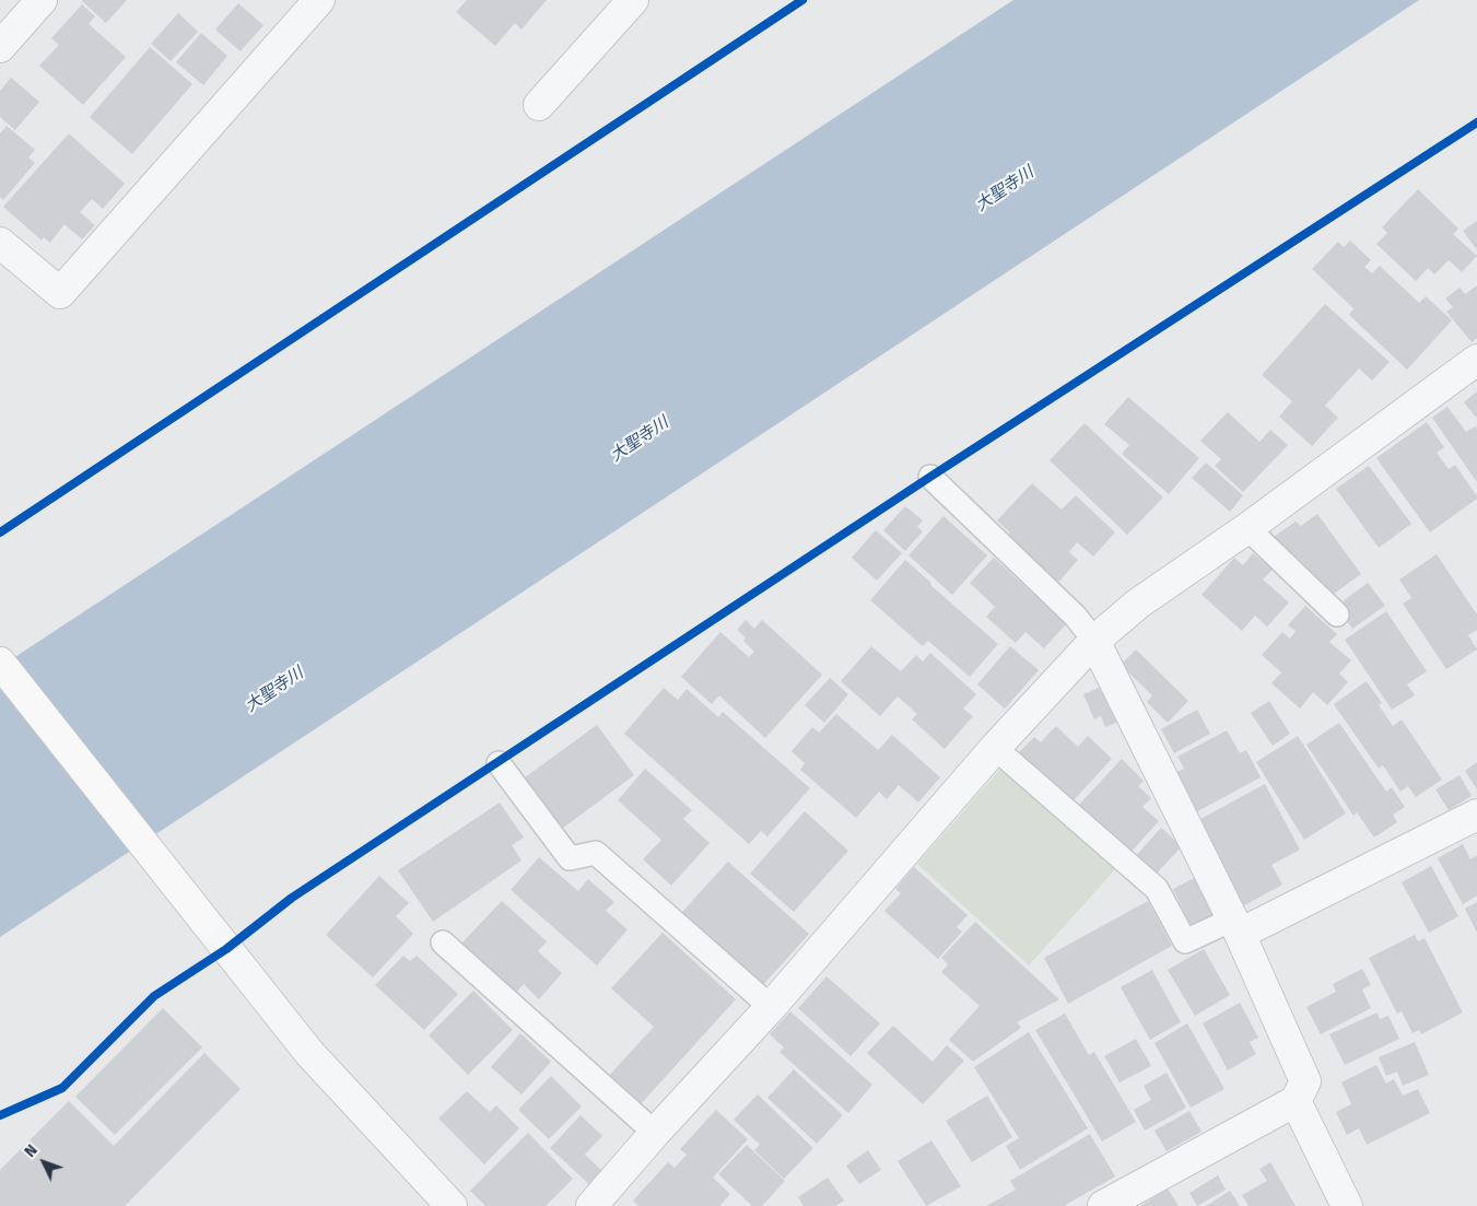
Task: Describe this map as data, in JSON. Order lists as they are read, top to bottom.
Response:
{
  "water": ["大聖寺川"],
  "north": "top left"
}
